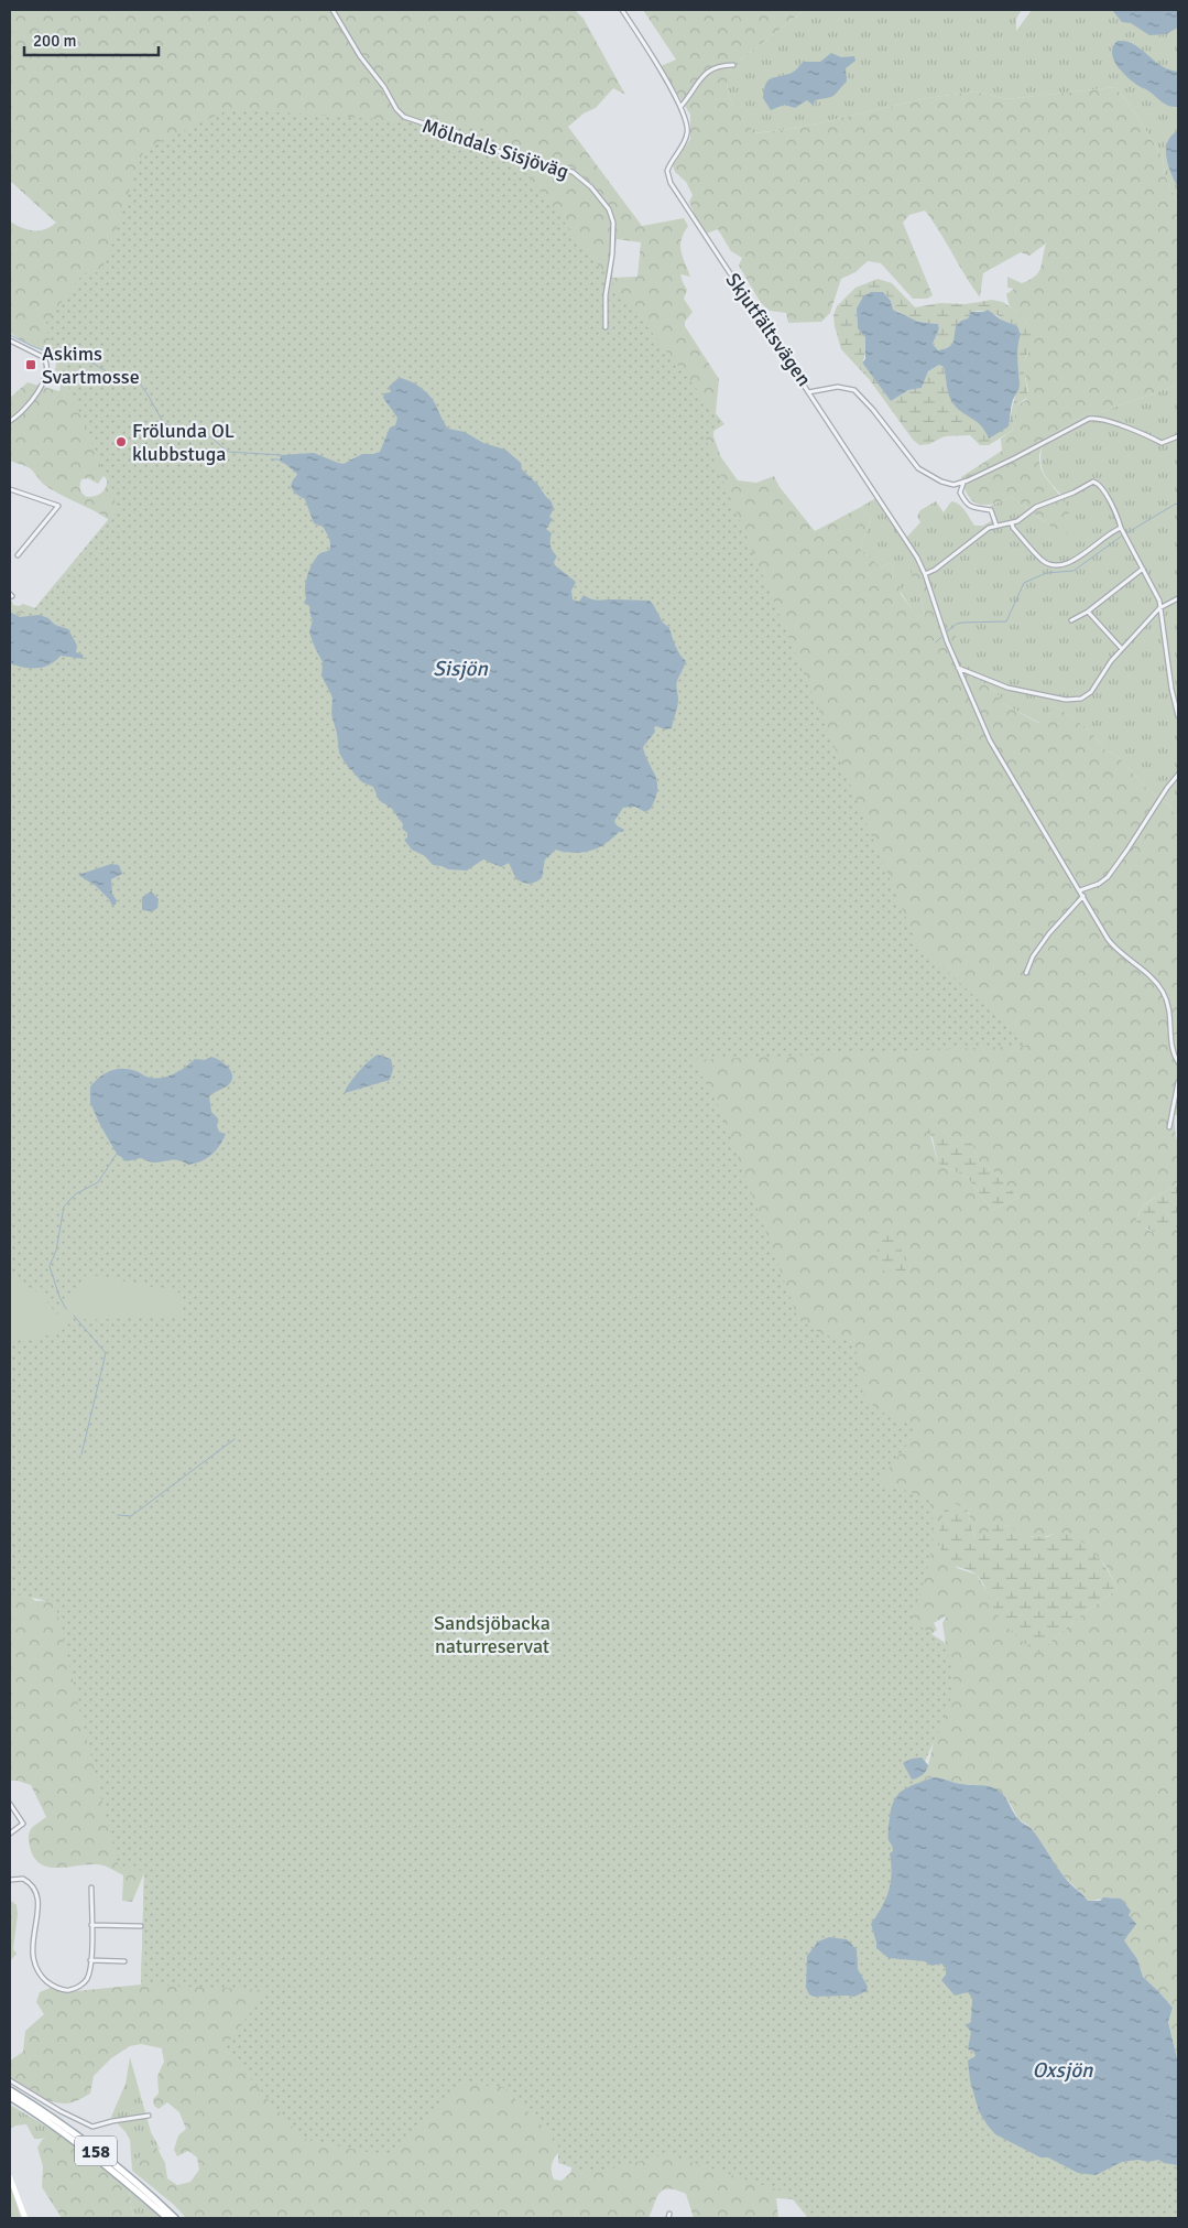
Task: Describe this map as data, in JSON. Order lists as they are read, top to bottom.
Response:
{
  "streets": {
    "main road": ["158"],
    "street": ["Mölndals Sisjöväg", "Skjutfältsvägen"]
  },
  "water": ["Sisjön", "Oxsjön"],
  "parks": ["Sandsjöbacka naturreservat"],
  "places": {
    "transit": ["Askims Svartmosse"],
    "other": ["Frölunda OL klubbstuga"]
  },
  "scale_bar": "200 m"
}
